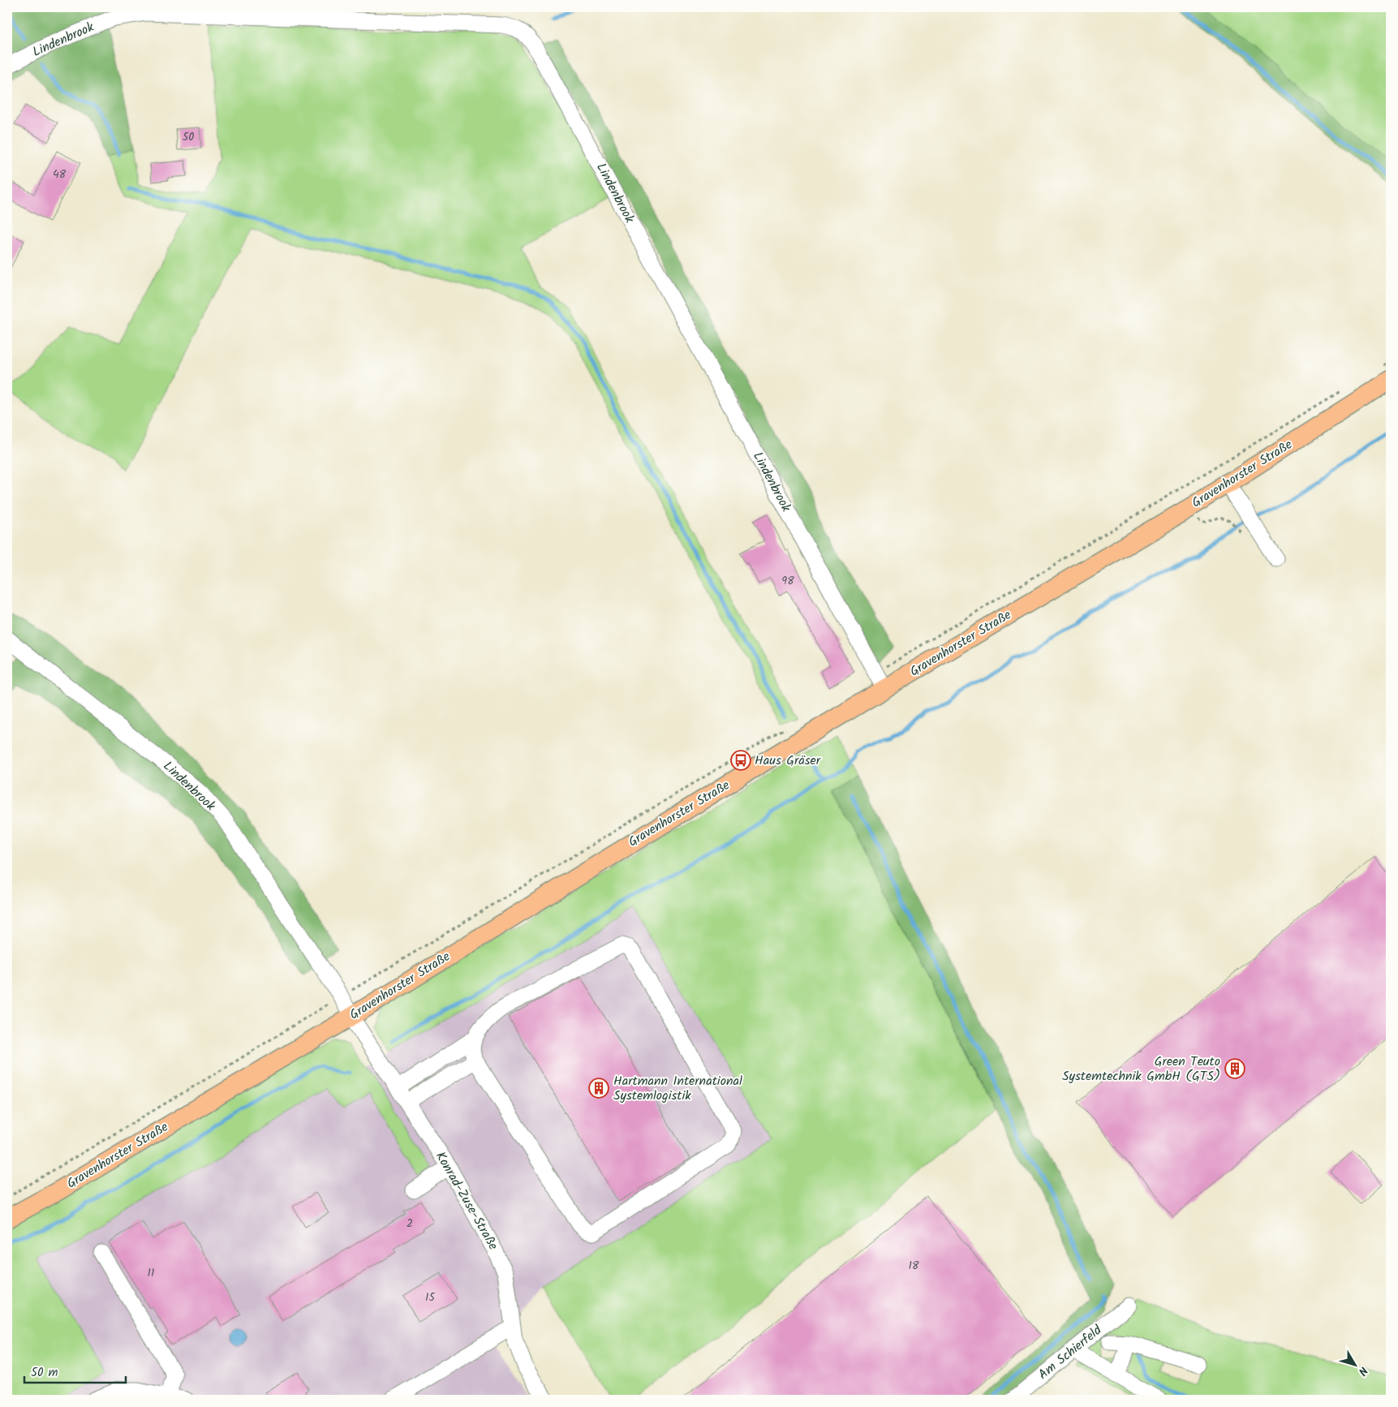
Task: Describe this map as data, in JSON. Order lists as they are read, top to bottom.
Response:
{
  "streets": {
    "main road": ["Gravenhorster Straße"],
    "street": ["Lindenbrook", "Konrad-Zuse-Straße", "Am Schierfeld"]
  },
  "crossings": [
    ["Lindenbrook", "Gravenhorster Straße"],
    ["Lindenbrook", "Konrad-Zuse-Straße"],
    ["Gravenhorster Straße", "Konrad-Zuse-Straße"]
  ],
  "places": {
    "bus stop": ["Haus Gräser"],
    "building": ["Green Teuto Systemtechnik GmbH (GTS)", "Hartmann International Systemlogistik"]
  },
  "house_numbers": [
    "50",
    "48",
    "98",
    "2",
    "18",
    "11",
    "15"
  ],
  "scale_bar": "50 m",
  "north": "bottom right"
}
